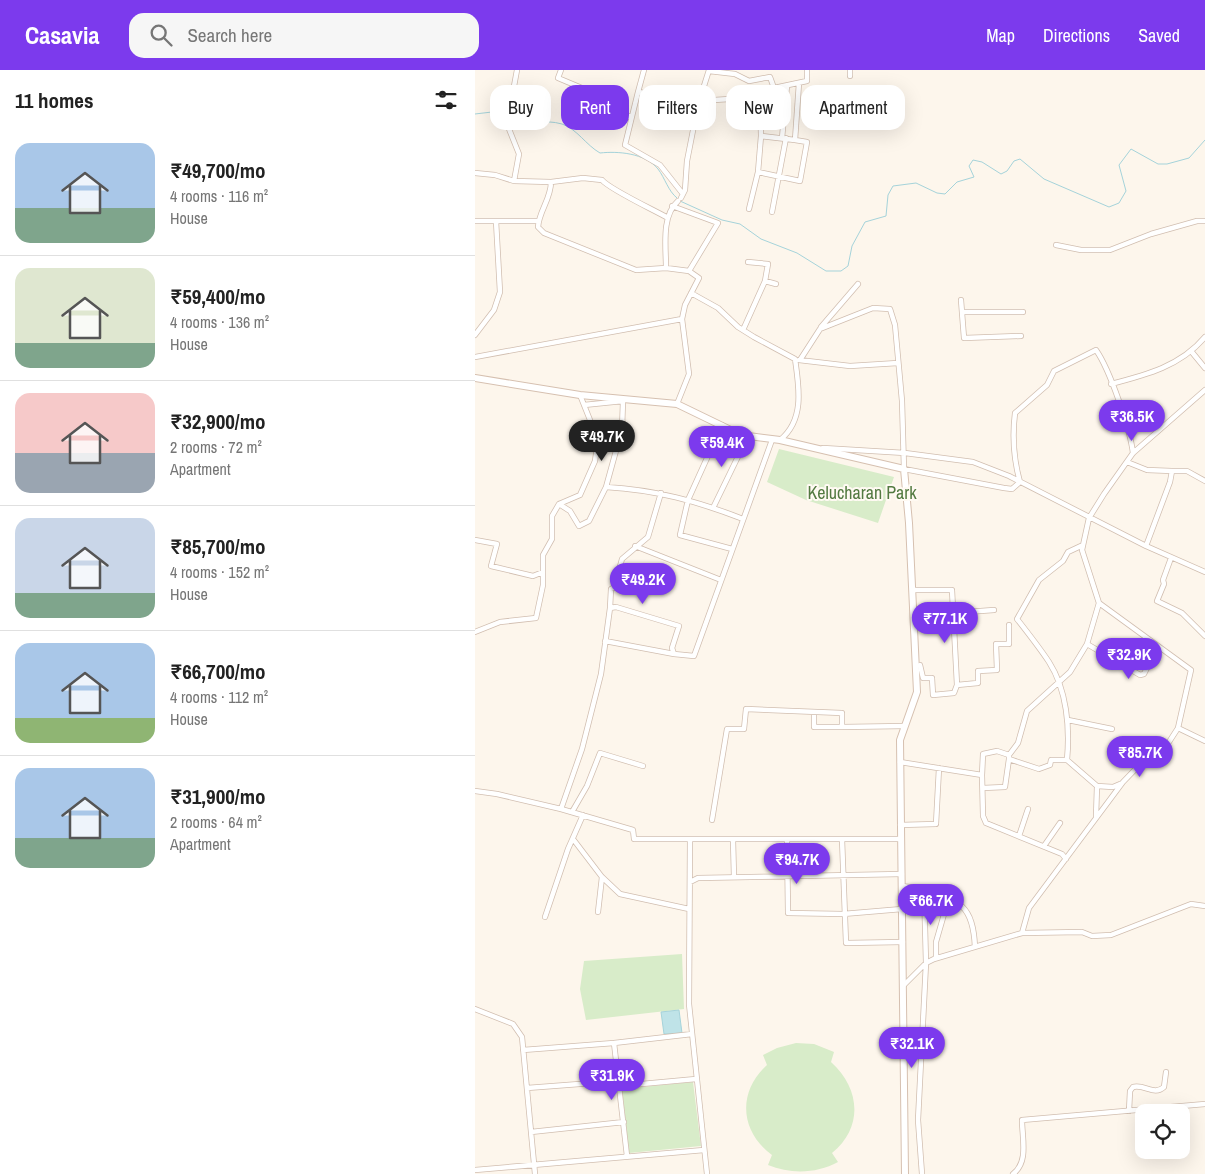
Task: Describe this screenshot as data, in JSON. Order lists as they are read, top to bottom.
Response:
{
  "parks": ["Kelucharan Park"],
  "page": {
    "header": "Casavia",
    "search": "Search here",
    "nav": ["Map", "Directions", "Saved"],
    "heading": "11 homes",
    "chip": [
      "Buy",
      "Rent",
      "Filters",
      "New",
      "Apartment"
    ],
    "list": [
      {
        "name": "₹49,700/mo",
        "note": "4 rooms · 116 m² · House"
      },
      {
        "name": "₹59,400/mo",
        "note": "4 rooms · 136 m² · House"
      },
      {
        "name": "₹32,900/mo",
        "note": "2 rooms · 72 m² · Apartment"
      },
      {
        "name": "₹85,700/mo",
        "note": "4 rooms · 152 m² · House"
      },
      {
        "name": "₹66,700/mo",
        "note": "4 rooms · 112 m² · House"
      },
      {
        "name": "₹31,900/mo",
        "note": "2 rooms · 64 m² · Apartment"
      }
    ],
    "price": [
      "₹36.5K",
      "₹49.7K",
      "₹59.4K",
      "₹49.2K",
      "₹77.1K",
      "₹32.9K",
      "₹85.7K",
      "₹94.7K",
      "₹66.7K",
      "₹32.1K",
      "₹31.9K"
    ]
  }
}
